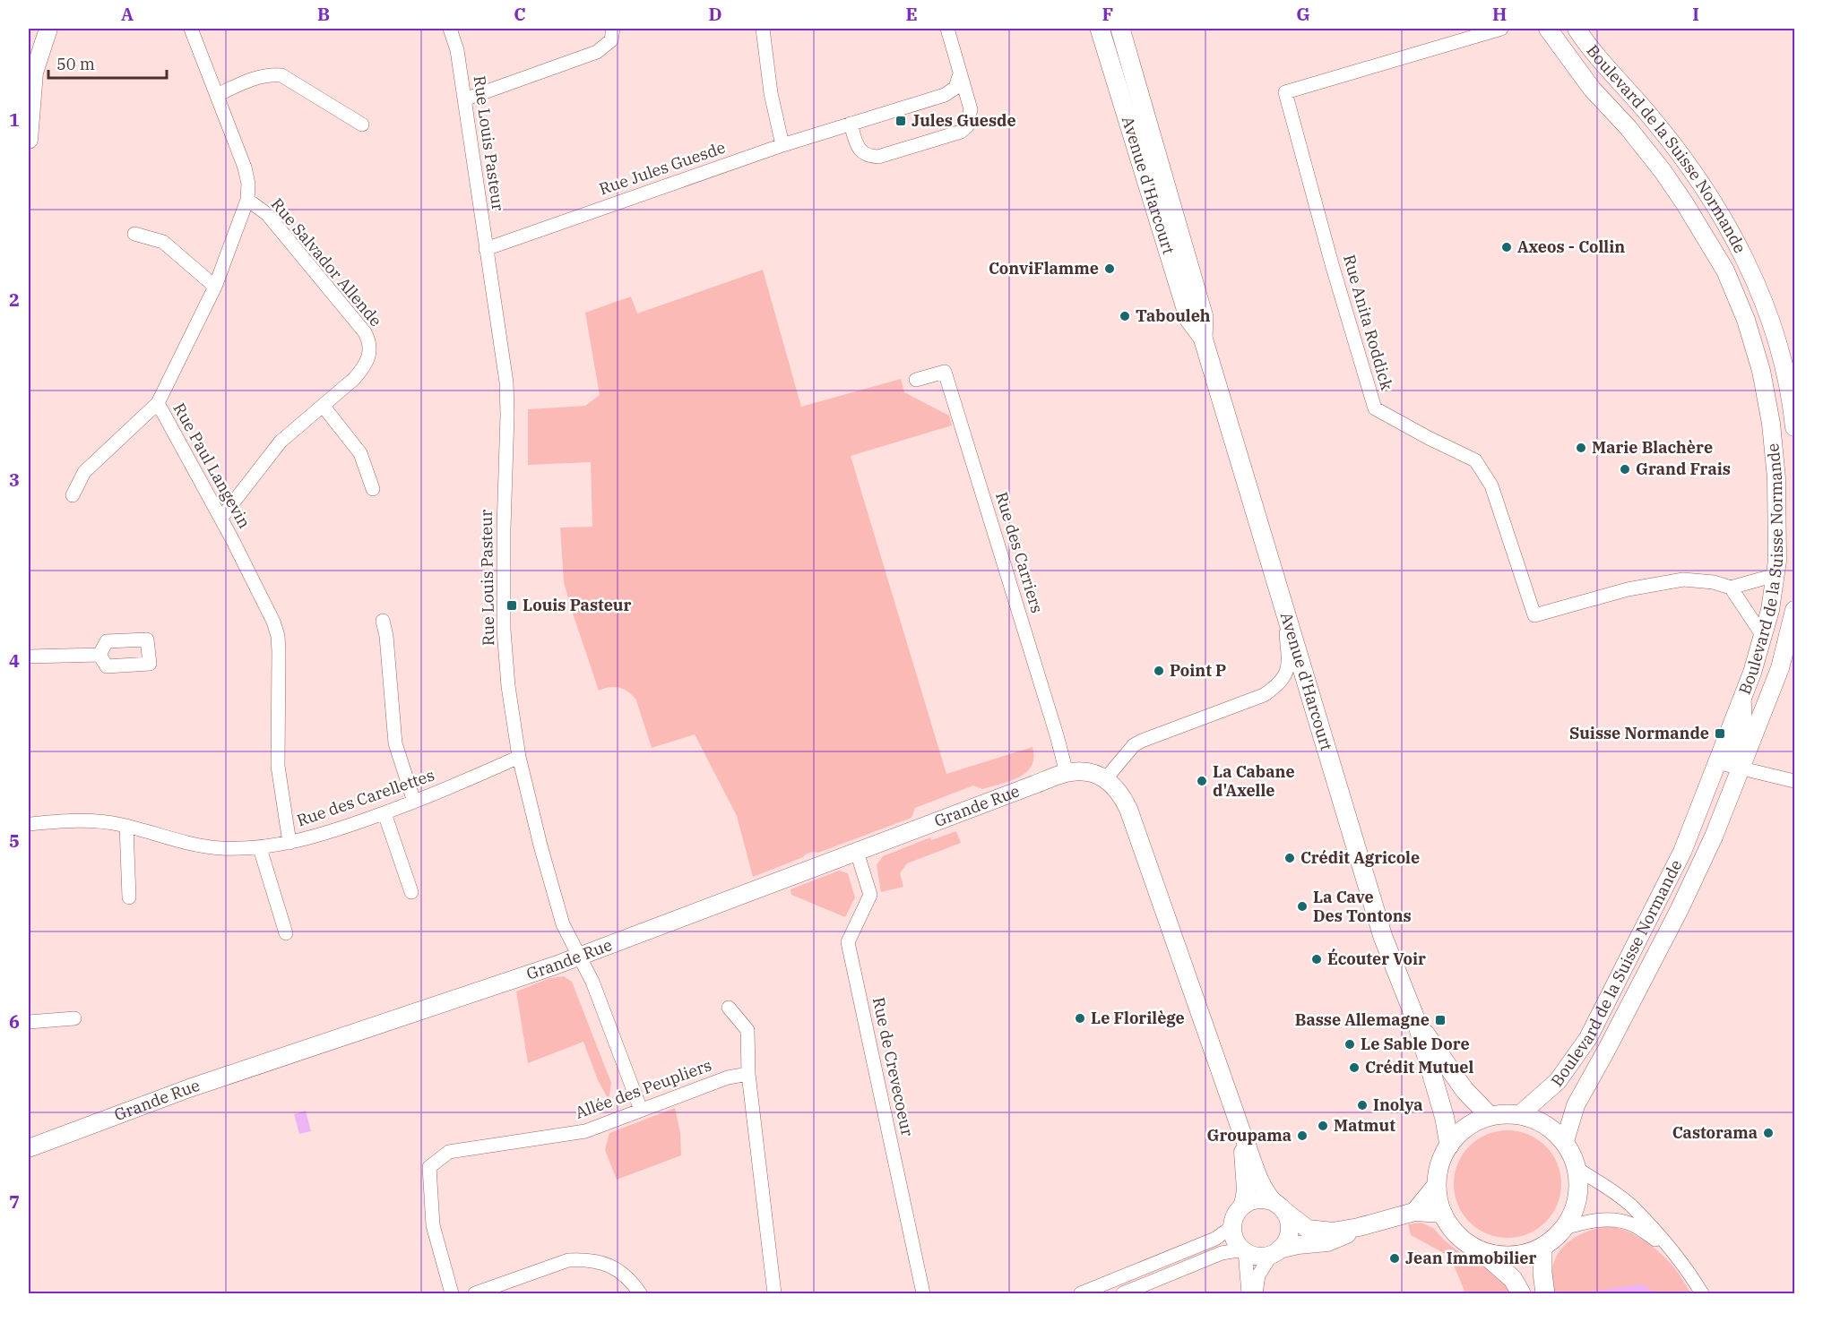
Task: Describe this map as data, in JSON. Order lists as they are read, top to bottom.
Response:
{
  "streets": {
    "main road": ["Avenue d'Harcourt"],
    "street": [
      "Rue Louis Pasteur",
      "Boulevard de la Suisse Normande",
      "Rue Jules Guesde",
      "Rue Salvador Allende",
      "Rue Anita Roddick",
      "Rue Paul Langevin",
      "Rue des Carriers",
      "Rue des Carellettes",
      "Grande Rue",
      "Rue de Crevecoeur",
      "Allée des Peupliers"
    ]
  },
  "crossings": [
    ["Rue Louis Pasteur", "Rue Jules Guesde"],
    ["Rue Louis Pasteur", "Rue des Carellettes"],
    ["Rue Louis Pasteur", "Grande Rue"],
    ["Rue Louis Pasteur", "Allée des Peupliers"],
    ["Boulevard de la Suisse Normande", "Avenue d'Harcourt"],
    ["Boulevard de la Suisse Normande", "Rue Anita Roddick"],
    ["Rue Salvador Allende", "Rue Paul Langevin"],
    ["Rue Paul Langevin", "Rue des Carellettes"],
    ["Rue des Carriers", "Grande Rue"],
    ["Grande Rue", "Rue de Crevecoeur"]
  ],
  "places": {
    "transit": [
      "Jules Guesde",
      "Louis Pasteur",
      "Suisse Normande",
      "Basse Allemagne"
    ],
    "other": [
      "Axeos - Collin",
      "ConviFlamme",
      "Tabouleh",
      "Marie Blachère",
      "Grand Frais",
      "Point P",
      "La Cabane d'Axelle",
      "Crédit Agricole",
      "La Cave Des Tontons",
      "Écouter Voir",
      "Le Florilège",
      "Le Sable Dore",
      "Crédit Mutuel",
      "Inolya",
      "Matmut",
      "Castorama",
      "Groupama",
      "Jean Immobilier"
    ]
  },
  "scale_bar": "50 m",
  "grid": {
    "columns": [
      "A",
      "B",
      "C",
      "D",
      "E",
      "F",
      "G",
      "H",
      "I"
    ],
    "rows": [
      "1",
      "2",
      "3",
      "4",
      "5",
      "6",
      "7"
    ]
  }
}
